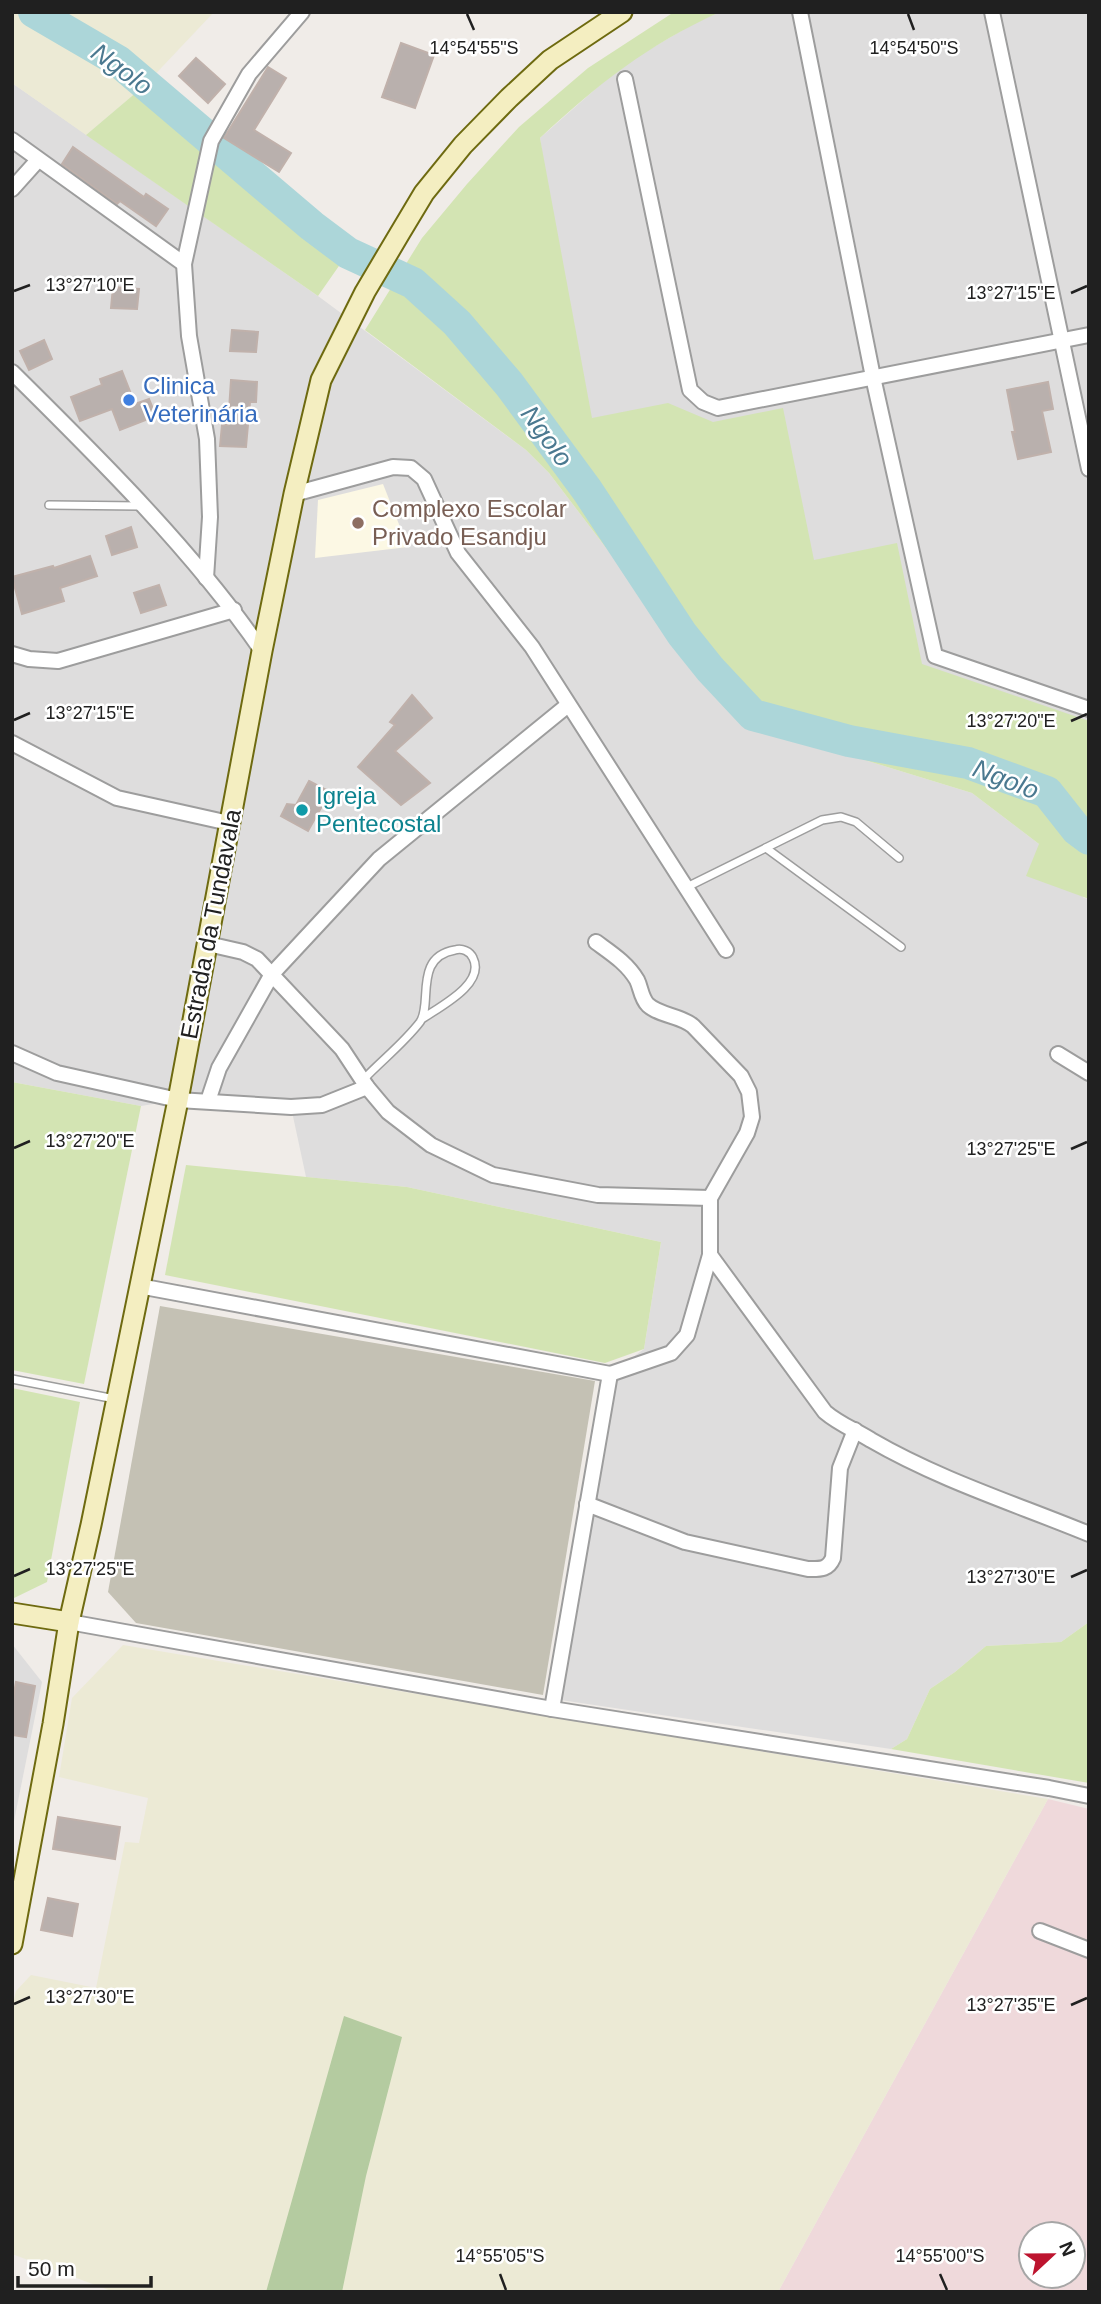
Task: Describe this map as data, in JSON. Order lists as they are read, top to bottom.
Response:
{
  "streets": {
    "main road": ["Estrada da Tundavala"]
  },
  "water": ["Ngolo"],
  "places": ["Clinica Veterinária", "Complexo Escolar Privado Esandju", "Igreja Pentecostal"],
  "scale_bar": "50 m",
  "north": "right",
  "coordinates": [
    "14°54'55\"S",
    "14°54'50\"S",
    "13°27'10\"E",
    "13°27'15\"E",
    "13°27'20\"E",
    "13°27'25\"E",
    "13°27'30\"E",
    "13°27'35\"E",
    "14°55'05\"S",
    "14°55'00\"S"
  ]
}
